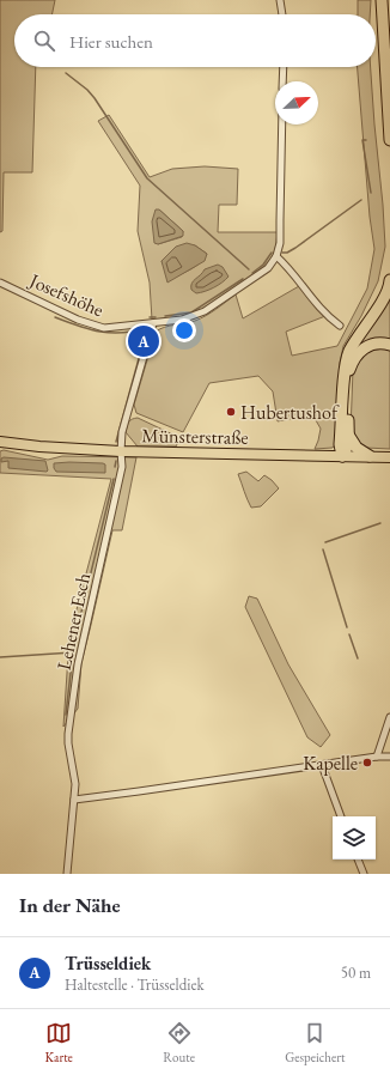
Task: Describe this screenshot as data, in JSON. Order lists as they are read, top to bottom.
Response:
{
  "streets": {
    "main road": ["Münsterstraße"],
    "street": ["Josefshöhe", "Lehener Esch"]
  },
  "crossings": [
    ["Josefshöhe", "Lehener Esch"],
    ["Münsterstraße", "Lehener Esch"]
  ],
  "places": ["Hubertushof", "Kapelle"],
  "north": "top right",
  "page": {
    "search": "Hier suchen",
    "pins": "A",
    "heading": "In der Nähe",
    "list": [
      {
        "mark": "A",
        "name": "Trüsseldiek",
        "note": "Haltestelle · Trüsseldiek",
        "value": "50 m"
      }
    ],
    "nav": ["Karte", "Route", "Gespeichert"]
  }
}
